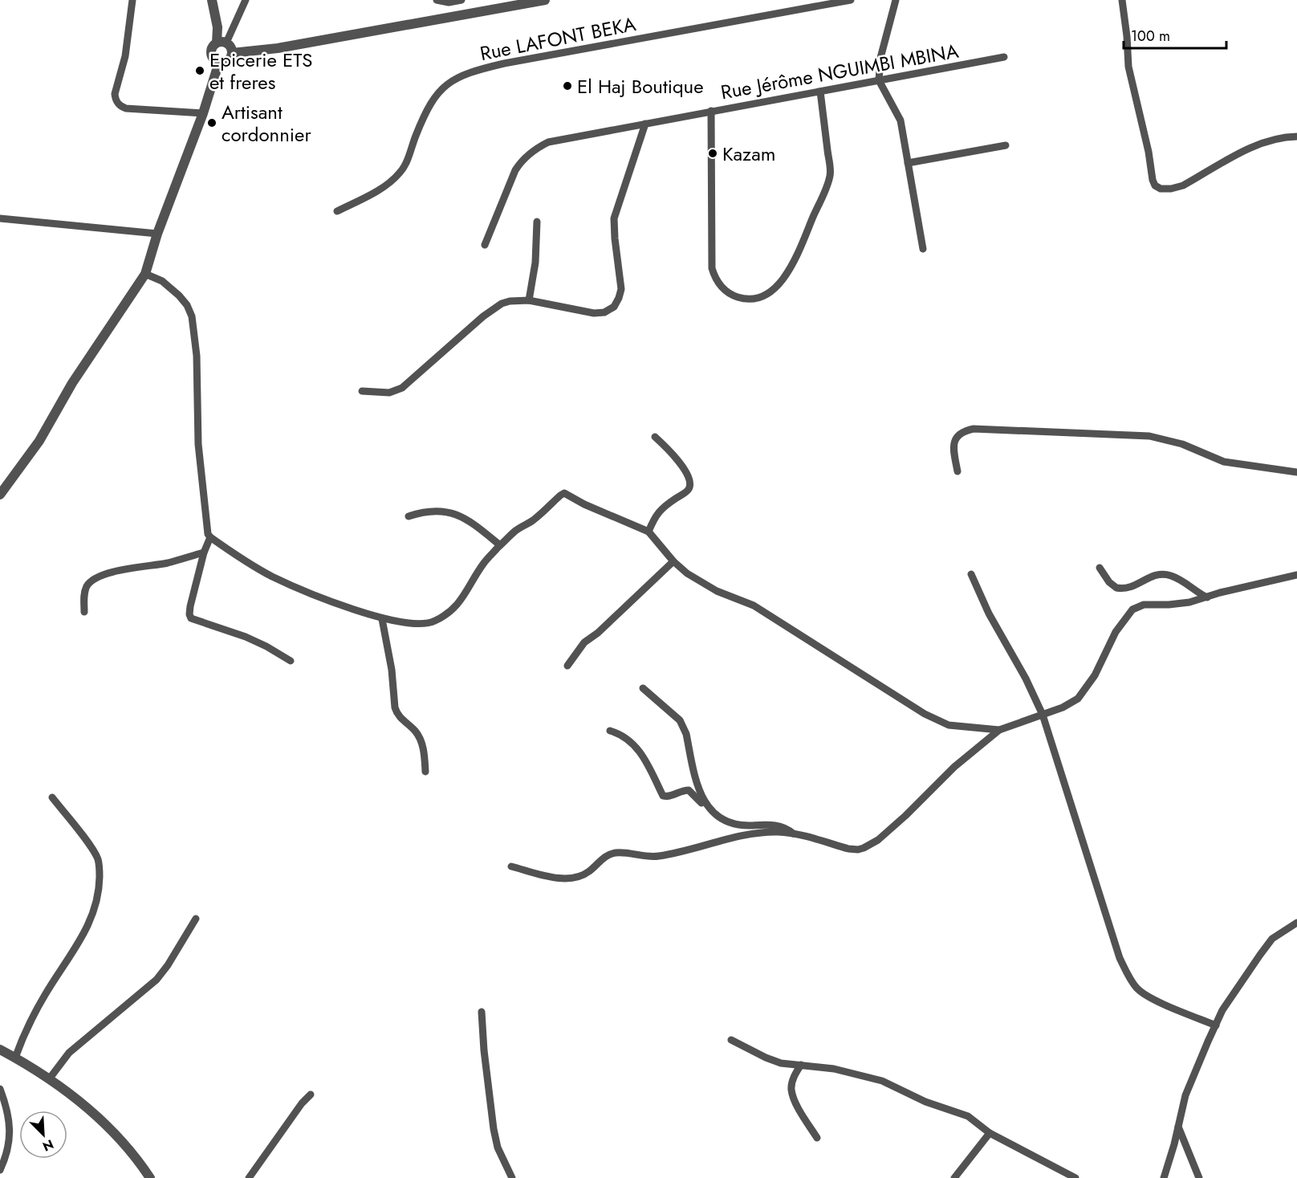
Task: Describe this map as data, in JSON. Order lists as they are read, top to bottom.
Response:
{
  "streets": {
    "street": ["Rue LAFONT BEKA", "Rue Jérôme NGUIMBI MBINA"]
  },
  "places": [
    "Epicerie ETS et freres",
    "El Haj Boutique",
    "Artisant cordonnier",
    "Kazam"
  ],
  "scale_bar": "100 m",
  "north": "bottom right"
}
